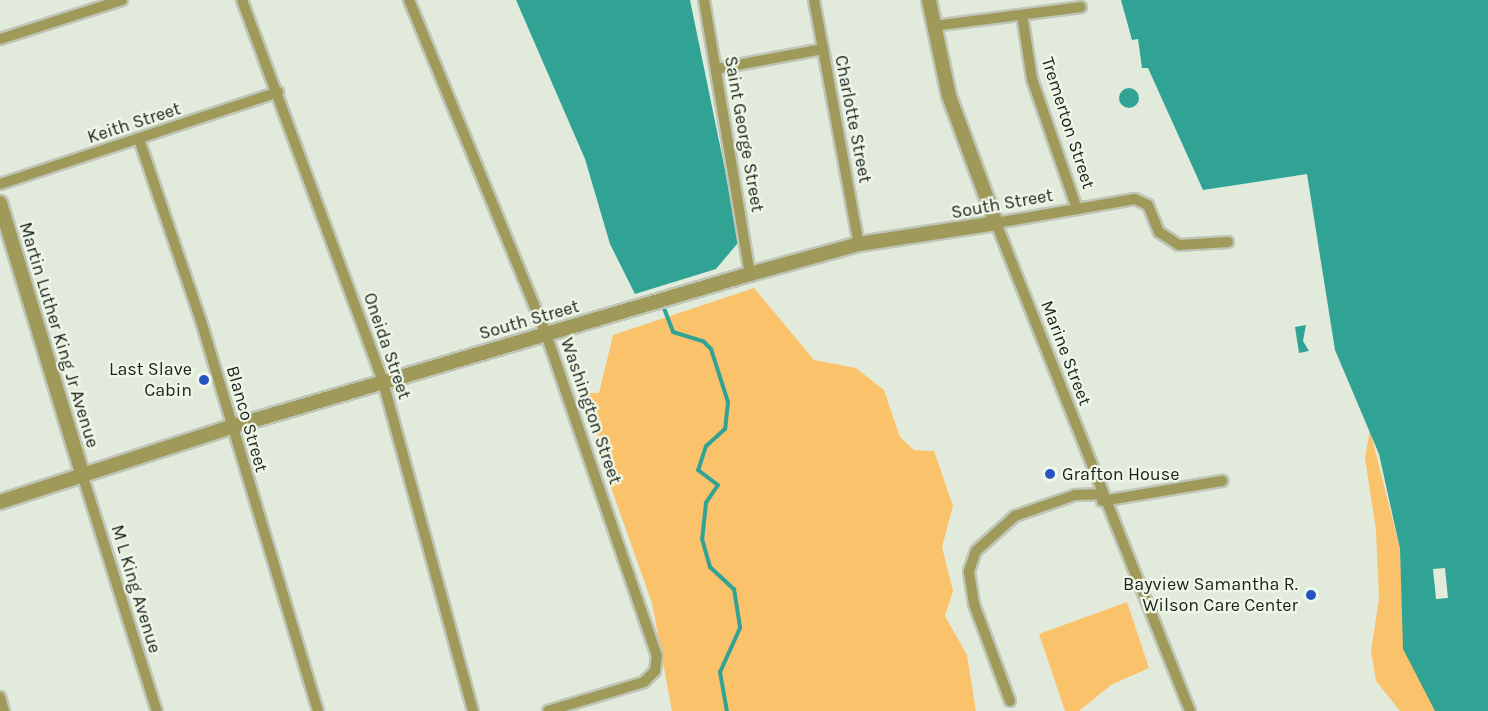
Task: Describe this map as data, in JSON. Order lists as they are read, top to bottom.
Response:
{
  "streets": {
    "street": [
      "Charlotte Street",
      "Keith Street",
      "Tremerton Street",
      "Saint George Street",
      "South Street",
      "Martin Luther King Jr Avenue",
      "Oneida Street",
      "Marine Street",
      "Washington Street",
      "Blanco Street",
      "M L King Avenue"
    ]
  },
  "crossings": [
    ["Charlotte Street", "South Street"],
    ["Keith Street", "Oneida Street"],
    ["Keith Street", "Blanco Street"],
    ["Tremerton Street", "South Street"],
    ["Saint George Street", "South Street"],
    ["South Street", "Martin Luther King Jr Avenue"],
    ["South Street", "Oneida Street"],
    ["South Street", "Marine Street"],
    ["South Street", "Washington Street"],
    ["South Street", "Blanco Street"],
    ["South Street", "M L King Avenue"],
    ["Martin Luther King Jr Avenue", "M L King Avenue"]
  ],
  "places": ["Last Slave Cabin", "Grafton House", "Bayview Samantha R. Wilson Care Center"]
}
